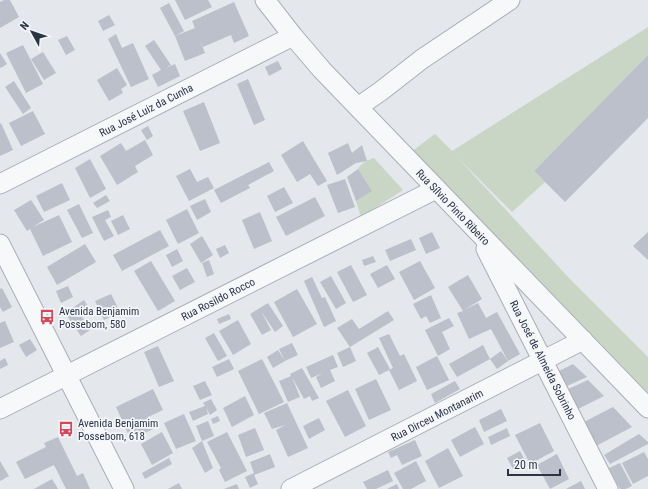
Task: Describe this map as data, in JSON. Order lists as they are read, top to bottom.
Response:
{
  "streets": {
    "street": [
      "Rua José Luiz da Cunha",
      "Rua Sílvio Pinto Ribeiro",
      "Rua Rosildo Rocco",
      "Rua José de Almeida Sobrinho",
      "Rua Dirceu Montanarim"
    ]
  },
  "crossings": [
    ["Rua José Luiz da Cunha", "Rua Sílvio Pinto Ribeiro"],
    ["Rua Sílvio Pinto Ribeiro", "Rua Rosildo Rocco"],
    ["Rua Sílvio Pinto Ribeiro", "Rua José de Almeida Sobrinho"],
    ["Rua Sílvio Pinto Ribeiro", "Rua Dirceu Montanarim"],
    ["Rua José de Almeida Sobrinho", "Rua Dirceu Montanarim"]
  ],
  "places": {
    "bus stop": ["Avenida Benjamim Possebom, 580", "Avenida Benjamim Possebom, 618"]
  },
  "scale_bar": "20 m",
  "north": "top left"
}
